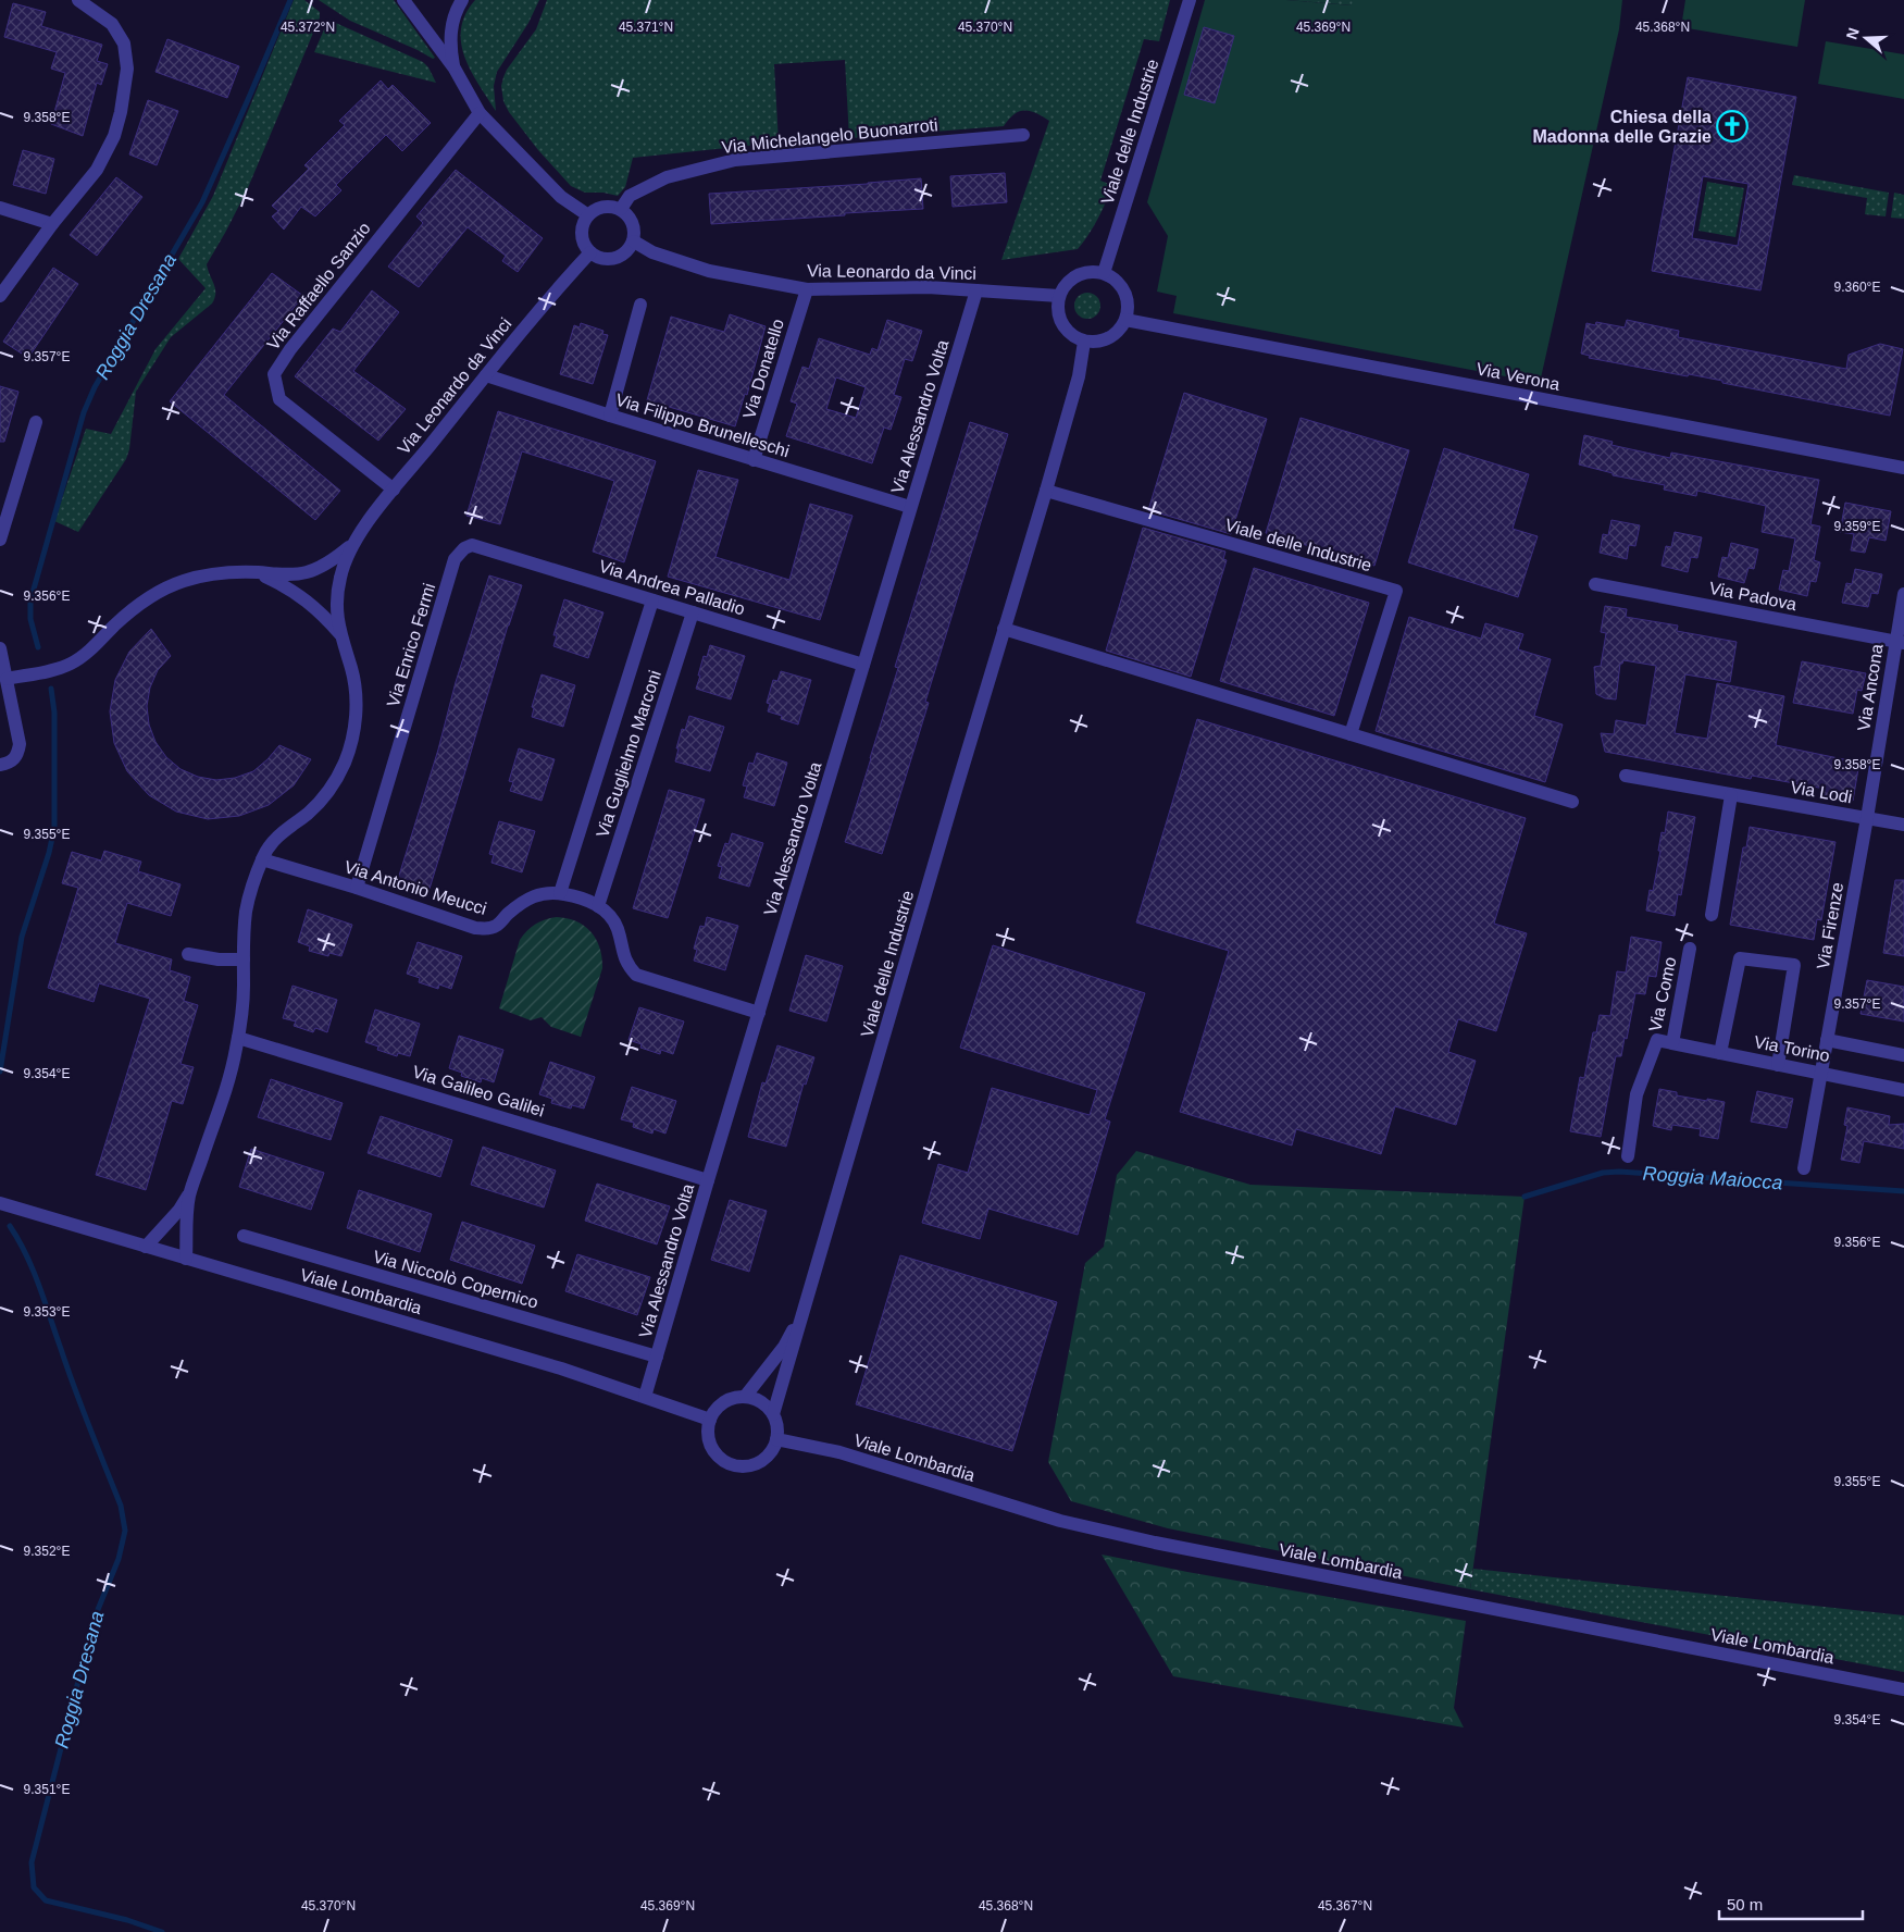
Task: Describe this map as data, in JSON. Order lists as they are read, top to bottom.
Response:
{
  "streets": {
    "street": [
      "Viale delle Industrie",
      "Via Michelangelo Buonarroti",
      "Via Leonardo da Vinci",
      "Via Raffaello Sanzio",
      "Via Donatello",
      "Via Verona",
      "Via Alessandro Volta",
      "Via Filippo Brunelleschi",
      "Via Andrea Palladio",
      "Via Padova",
      "Via Enrico Fermi",
      "Via Ancona",
      "Via Guglielmo Marconi",
      "Via Lodi",
      "Via Antonio Meucci",
      "Via Firenze",
      "Via Como",
      "Via Torino",
      "Via Galileo Galilei",
      "Via Niccolò Copernico",
      "Viale Lombardia"
    ]
  },
  "crossings": [
    ["Viale delle Industrie", "Via Leonardo da Vinci"],
    ["Viale delle Industrie", "Via Verona"],
    ["Viale delle Industrie", "Viale Lombardia"],
    ["Via Michelangelo Buonarroti", "Via Leonardo da Vinci"],
    ["Via Leonardo da Vinci", "Via Raffaello Sanzio"],
    ["Via Leonardo da Vinci", "Via Donatello"],
    ["Via Leonardo da Vinci", "Via Verona"],
    ["Via Leonardo da Vinci", "Via Alessandro Volta"],
    ["Via Leonardo da Vinci", "Via Filippo Brunelleschi"],
    ["Via Leonardo da Vinci", "Via Antonio Meucci"],
    ["Via Leonardo da Vinci", "Via Galileo Galilei"],
    ["Via Leonardo da Vinci", "Viale Lombardia"],
    ["Via Donatello", "Via Filippo Brunelleschi"],
    ["Via Alessandro Volta", "Via Filippo Brunelleschi"],
    ["Via Alessandro Volta", "Via Andrea Palladio"],
    ["Via Alessandro Volta", "Via Antonio Meucci"],
    ["Via Alessandro Volta", "Via Galileo Galilei"],
    ["Via Alessandro Volta", "Via Niccolò Copernico"],
    ["Via Alessandro Volta", "Viale Lombardia"],
    ["Via Andrea Palladio", "Via Enrico Fermi"],
    ["Via Andrea Palladio", "Via Guglielmo Marconi"],
    ["Via Padova", "Via Ancona"],
    ["Via Enrico Fermi", "Via Antonio Meucci"],
    ["Via Ancona", "Via Lodi"],
    ["Via Ancona", "Via Firenze"],
    ["Via Guglielmo Marconi", "Via Antonio Meucci"],
    ["Via Lodi", "Via Firenze"],
    ["Via Firenze", "Via Torino"],
    ["Via Como", "Via Torino"]
  ],
  "water": ["Roggia Dresana", "Roggia Maiocca"],
  "places": {
    "church": ["Chiesa della Madonna delle Grazie"]
  },
  "scale_bar": "50 m",
  "north": "left",
  "coordinates": [
    "45.372°N",
    "45.371°N",
    "45.370°N",
    "45.369°N",
    "45.368°N",
    "9.358°E",
    "9.360°E",
    "9.357°E",
    "9.359°E",
    "9.356°E",
    "9.355°E",
    "9.354°E",
    "9.353°E",
    "9.352°E",
    "9.351°E",
    "45.367°N"
  ]
}
